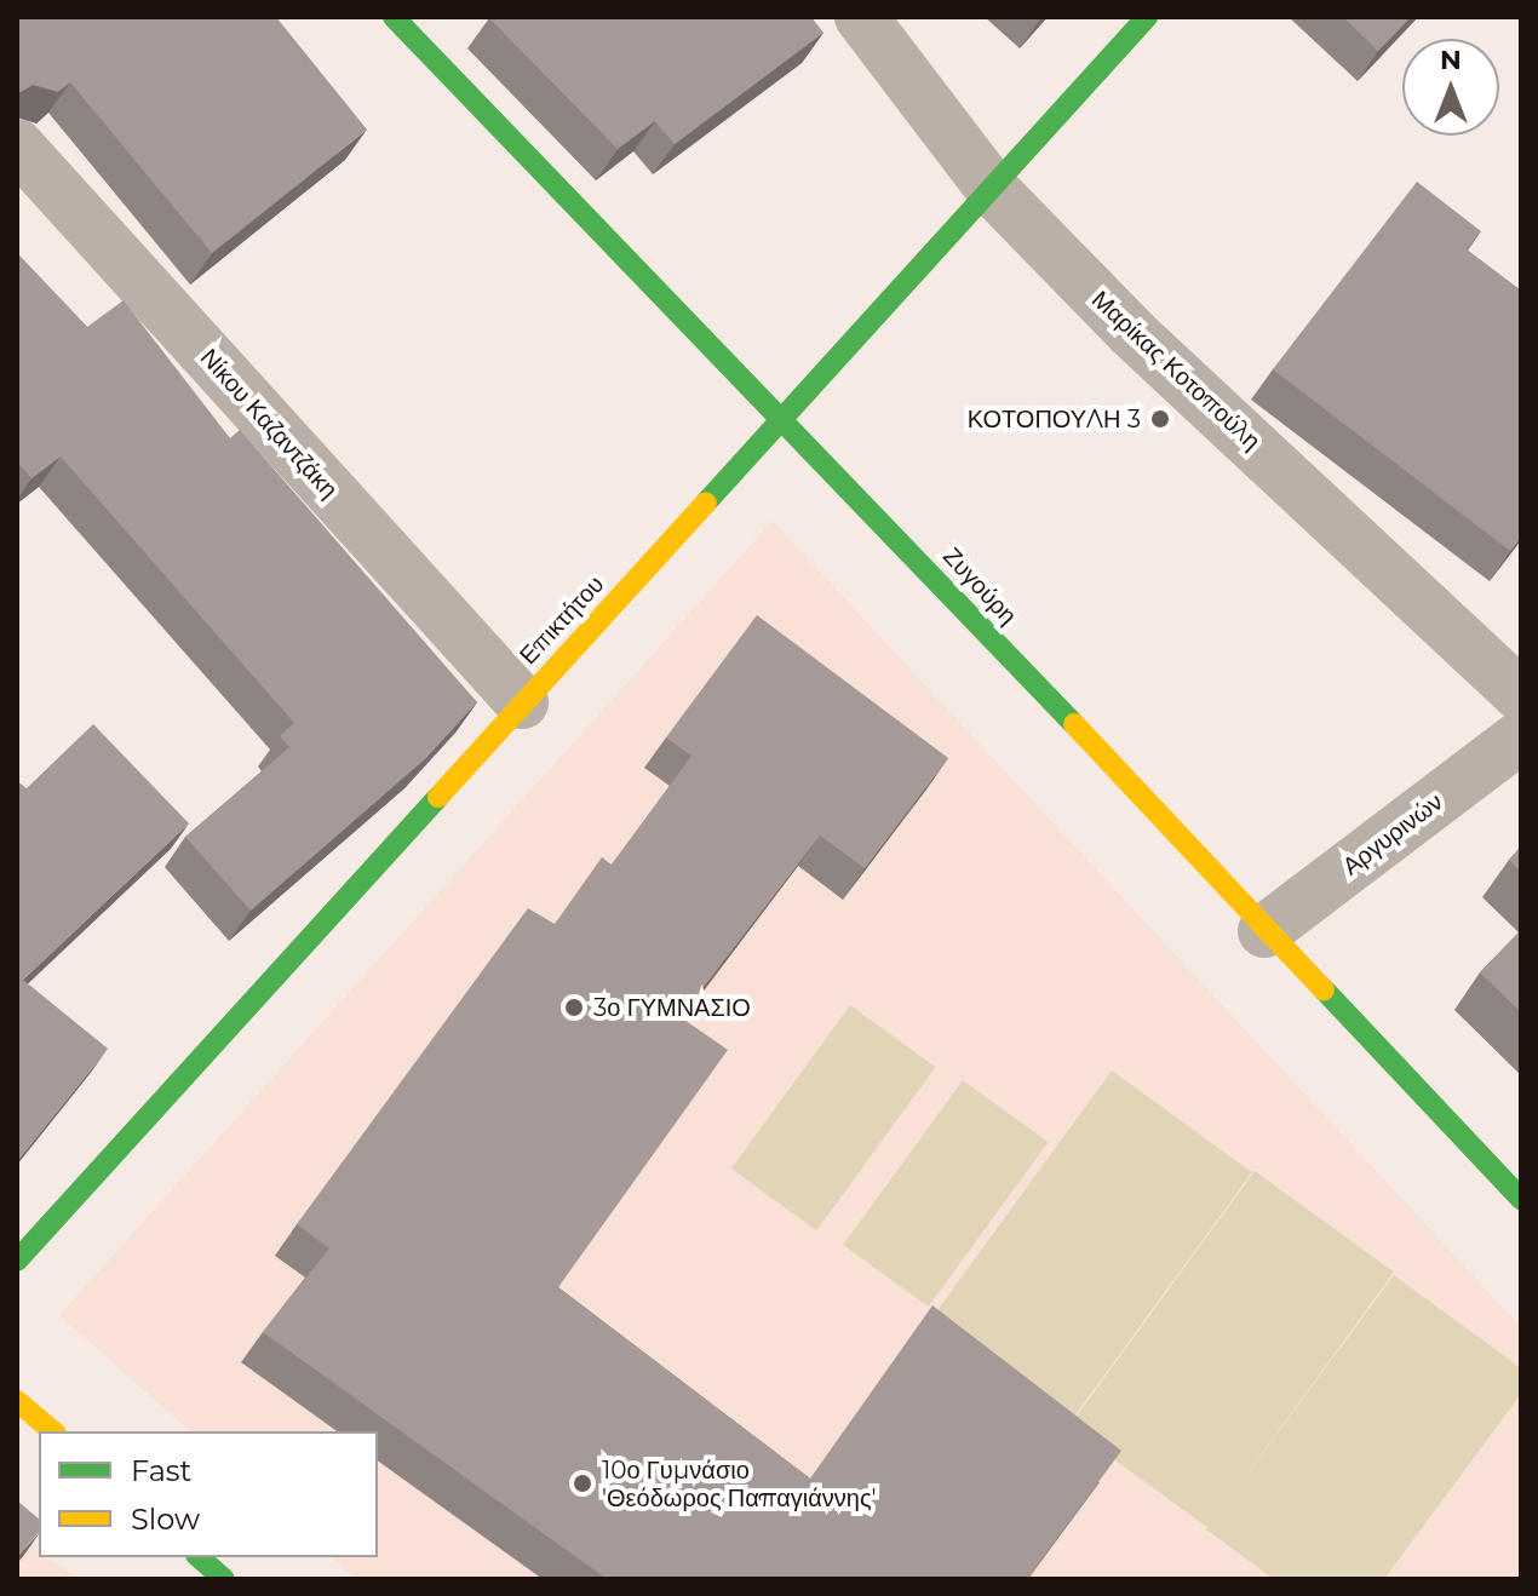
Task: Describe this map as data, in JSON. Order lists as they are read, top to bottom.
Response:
{
  "streets": {
    "street": [
      "Μαρίκας Κοτοπούλη",
      "Νίκου Καζαντζάκη",
      "Ζυγούρη",
      "Επικτήτου",
      "Αργυρινών"
    ]
  },
  "crossings": [
    ["Μαρίκας Κοτοπούλη", "Επικτήτου"],
    ["Νίκου Καζαντζάκη", "Επικτήτου"],
    ["Ζυγούρη", "Επικτήτου"],
    ["Ζυγούρη", "Αργυρινών"]
  ],
  "places": ["ΚΟΤΟΠΟΥΛΗ 3", "3ο ΓΥΜΝΑΣΙΟ", "10ο Γυμνάσιο 'Θεόδωρος Παπαγιάννης'"],
  "legend": ["Fast", "Slow"],
  "north": "top"
}
